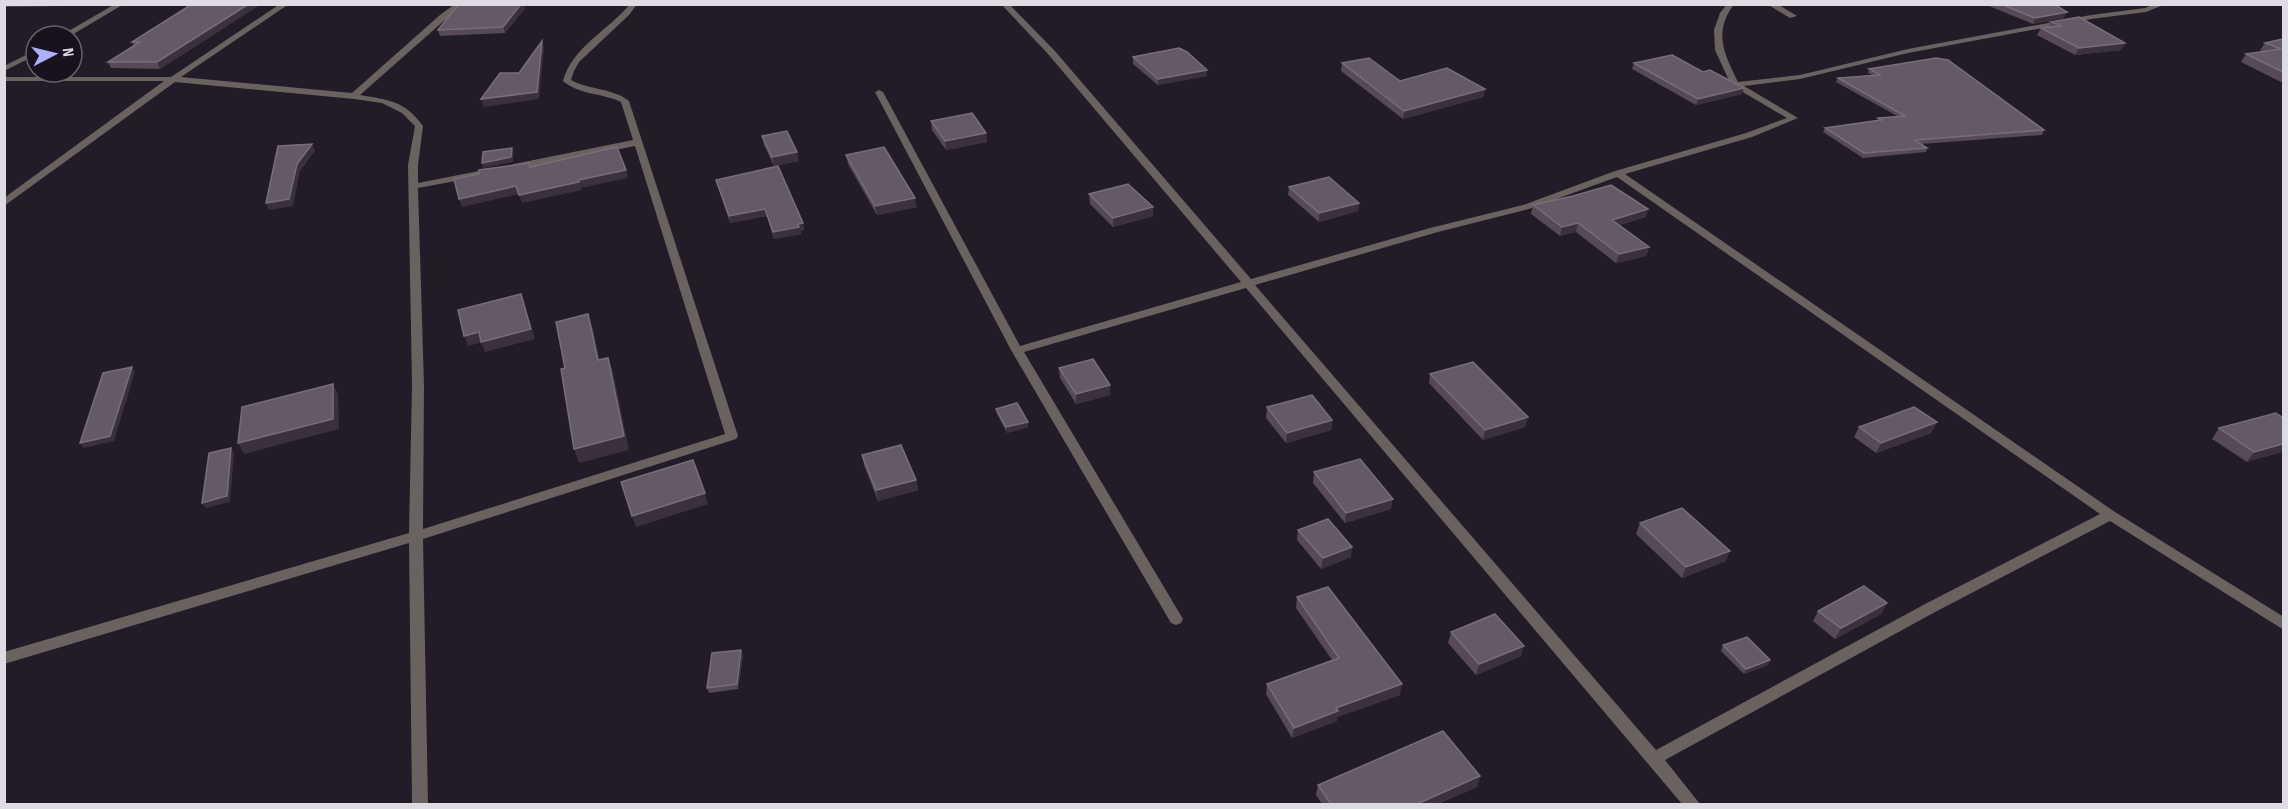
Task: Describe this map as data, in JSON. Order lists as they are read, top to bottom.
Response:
{
  "north": "right"
}
